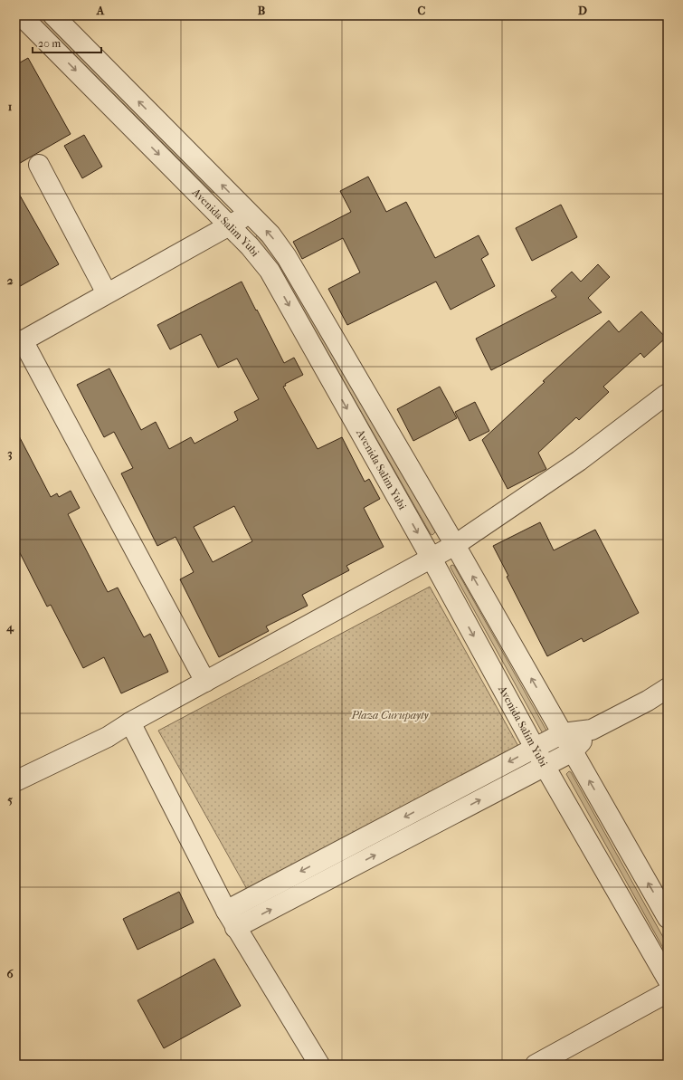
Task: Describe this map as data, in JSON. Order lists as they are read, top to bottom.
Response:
{
  "streets": {
    "street": ["Avenida Salim Yubi"]
  },
  "parks": ["Plaza Curupayty"],
  "scale_bar": "20 m",
  "grid": {
    "columns": [
      "A",
      "B",
      "C",
      "D"
    ],
    "rows": [
      "1",
      "2",
      "3",
      "4",
      "5",
      "6"
    ]
  }
}
